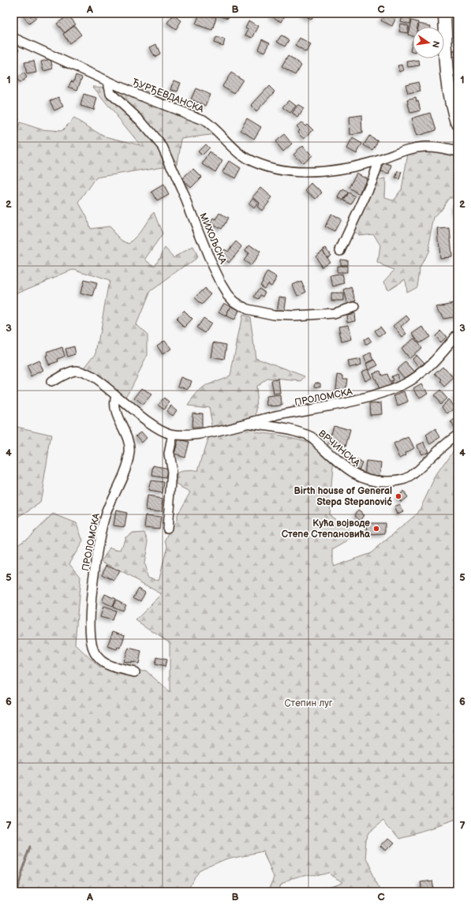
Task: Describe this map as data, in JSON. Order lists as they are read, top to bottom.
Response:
{
  "streets": {
    "street": [
      "ЂУРЂЕВДАНСКА",
      "МИХОЉСКА",
      "ПРОЛОМСКА",
      "ВРЧИНСКА"
    ]
  },
  "crossings": [
    ["ЂУРЂЕВДАНСКА", "МИХОЉСКА"],
    ["ПРОЛОМСКА", "ВРЧИНСКА"]
  ],
  "parks": ["Степин луг"],
  "places": ["Birth house of General Stepa Stepanović", "Кућа војводе Степе Степановића"],
  "north": "right",
  "grid": {
    "columns": ["A", "B", "C"],
    "rows": [
      "1",
      "2",
      "3",
      "4",
      "5",
      "6",
      "7"
    ]
  }
}
